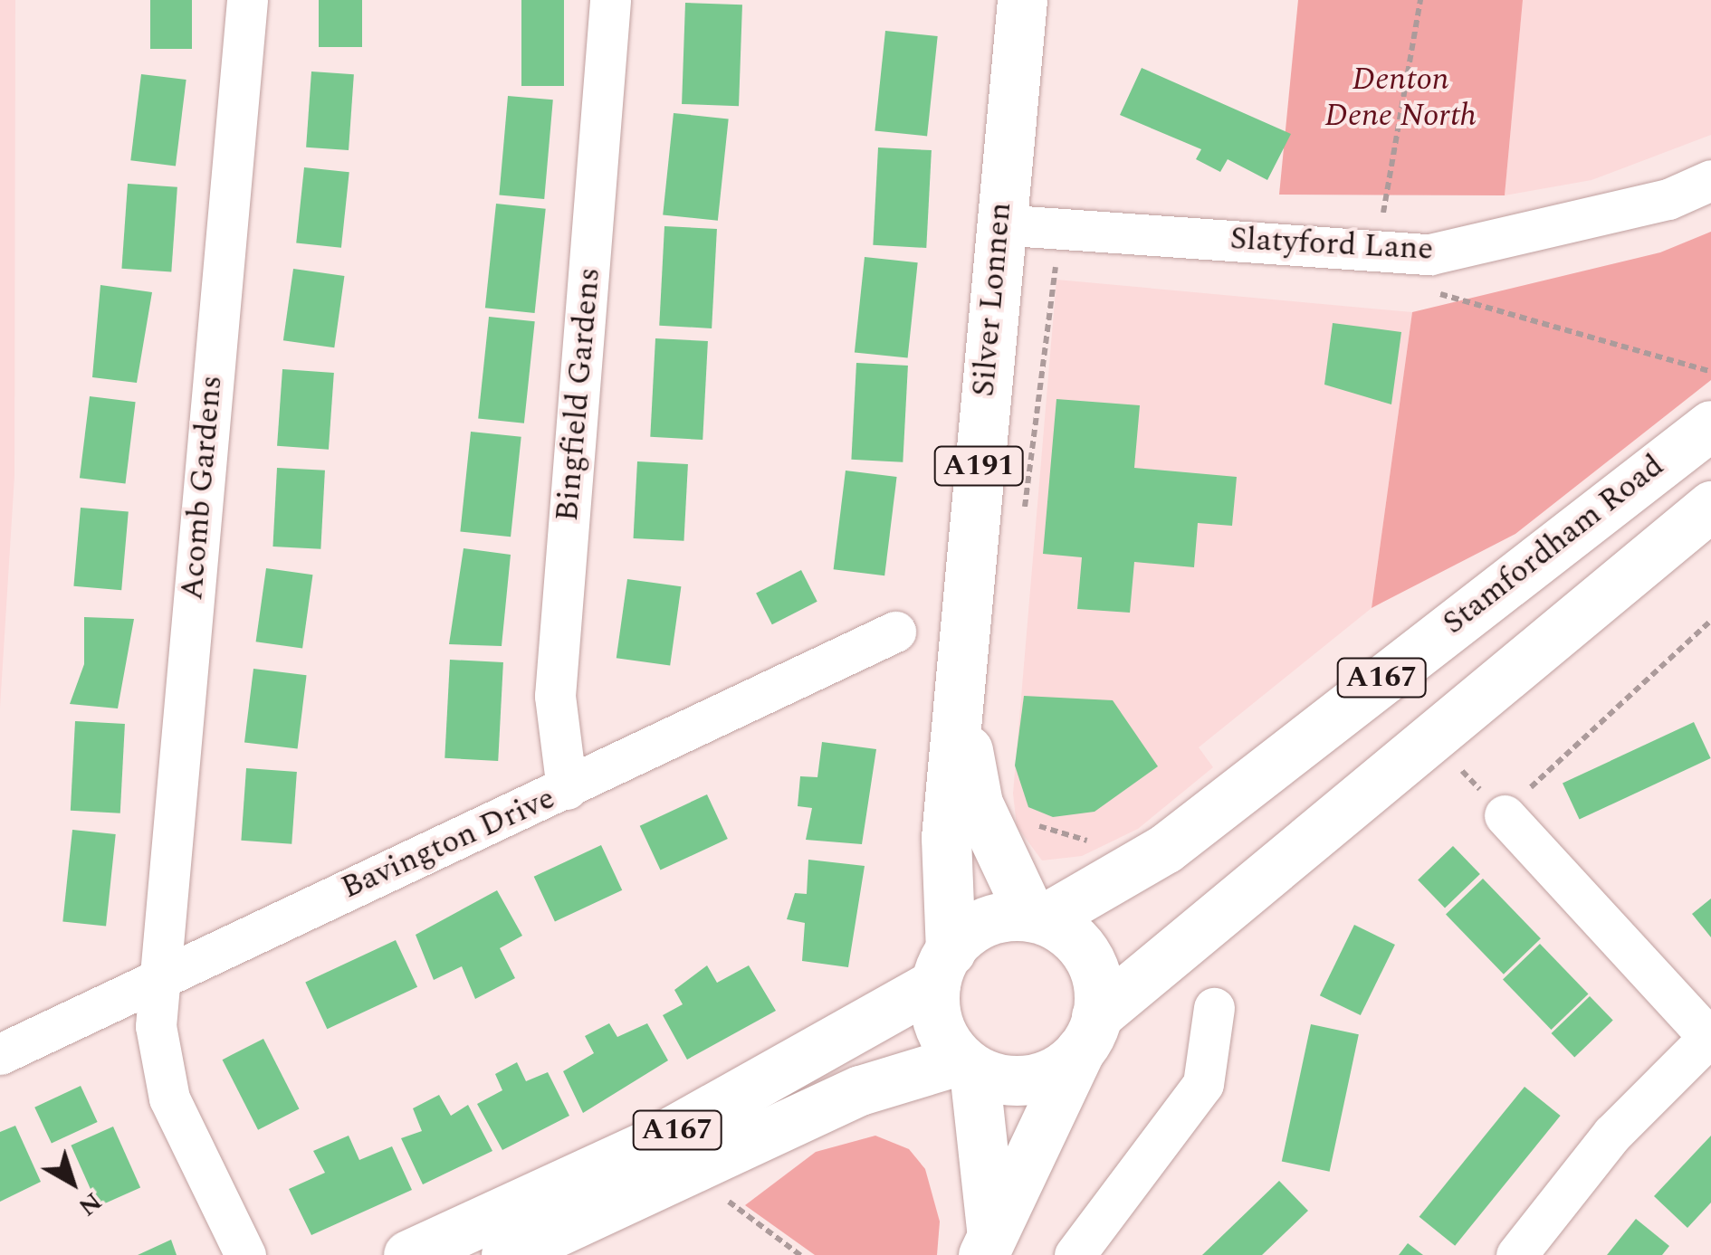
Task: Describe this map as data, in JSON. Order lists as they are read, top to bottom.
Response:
{
  "streets": {
    "main road": [
      "Silver Lonnen",
      "A191",
      "Stamfordham Road",
      "A167"
    ],
    "street": [
      "Slatyford Lane",
      "Bingfield Gardens",
      "Acomb Gardens",
      "Bavington Drive"
    ]
  },
  "crossings": [
    ["Slatyford Lane", "Silver Lonnen"],
    ["Silver Lonnen", "Stamfordham Road"],
    ["Silver Lonnen", "A167"],
    ["Bingfield Gardens", "Bavington Drive"],
    ["Acomb Gardens", "Bavington Drive"],
    ["Stamfordham Road", "A167"]
  ],
  "parks": ["Denton Dene North"],
  "north": "bottom right"
}
